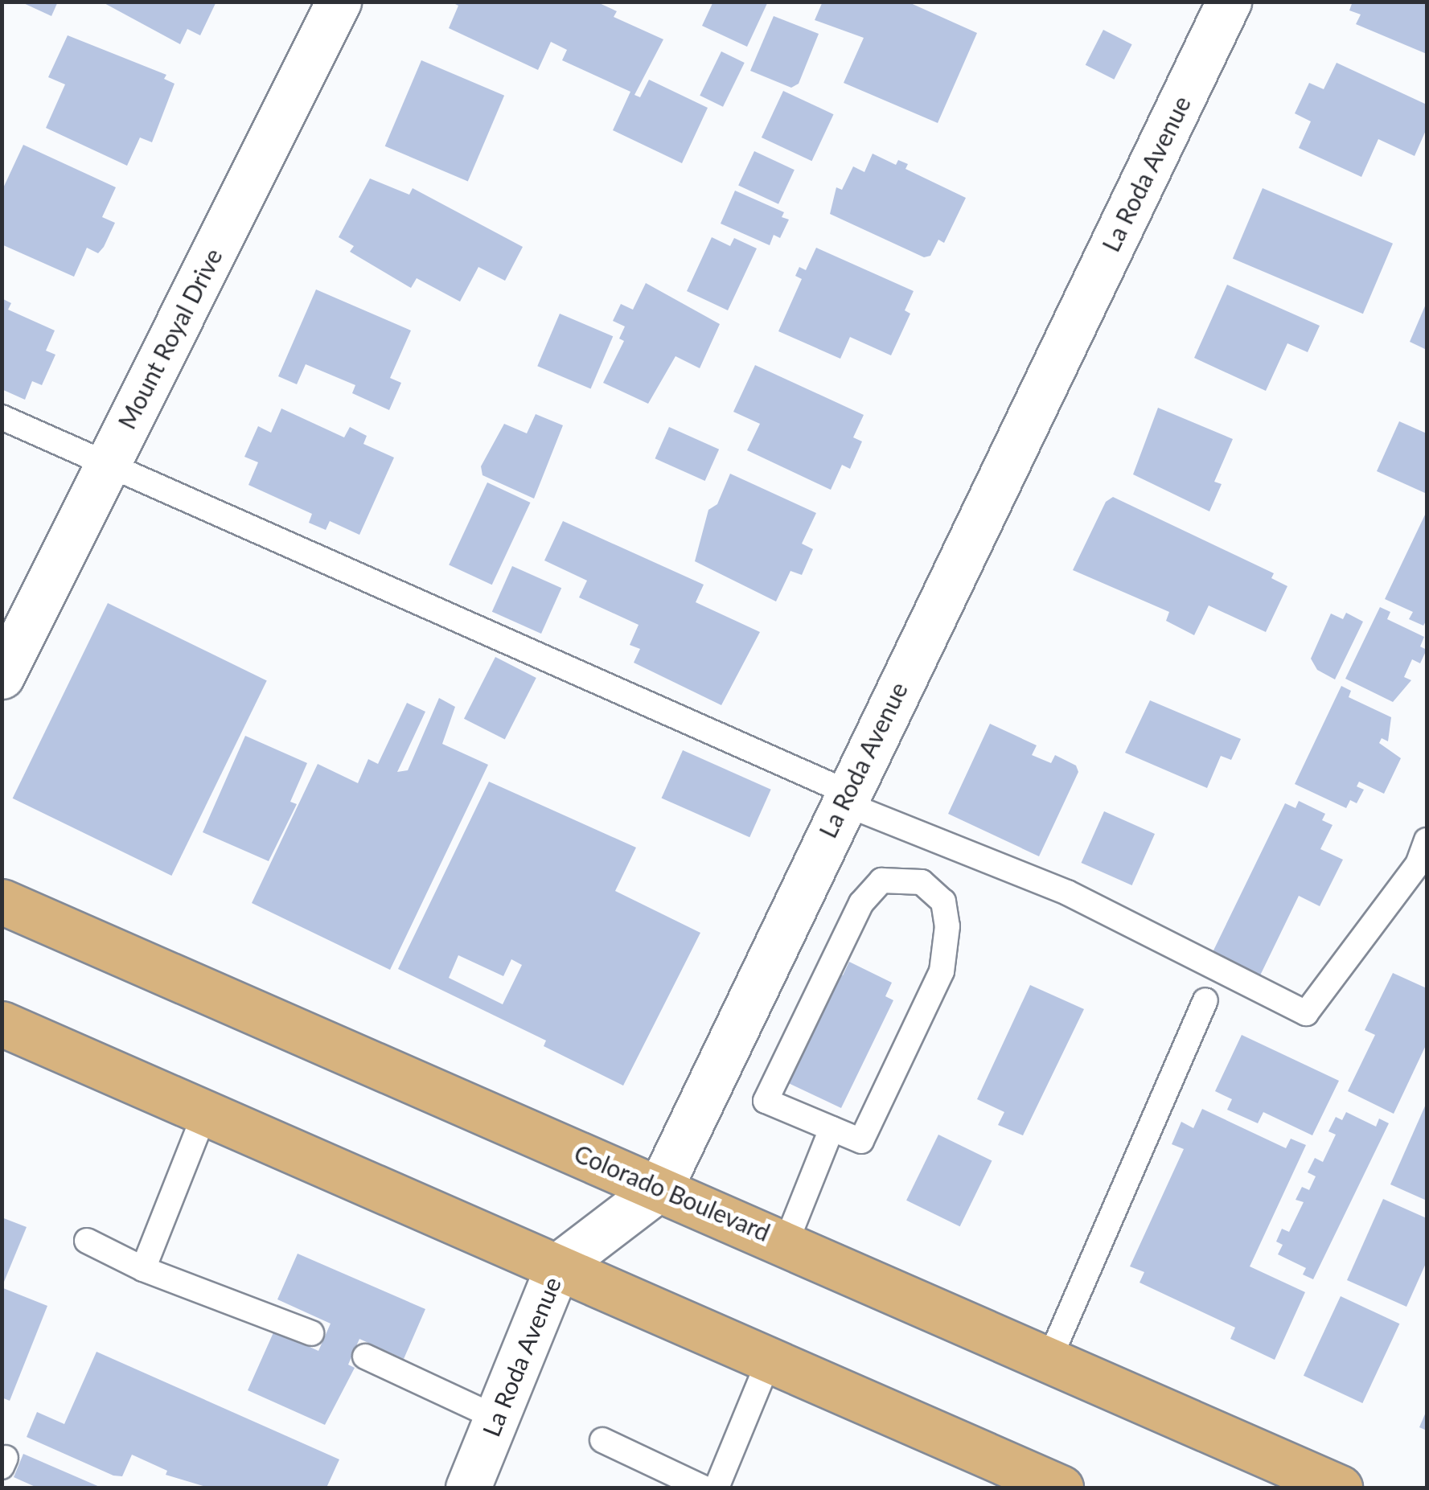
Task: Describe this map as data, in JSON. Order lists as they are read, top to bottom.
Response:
{
  "streets": {
    "main road": ["Colorado Boulevard"],
    "street": ["La Roda Avenue", "Mount Royal Drive"]
  },
  "crossings": [
    ["La Roda Avenue", "Colorado Boulevard"]
  ]
}
